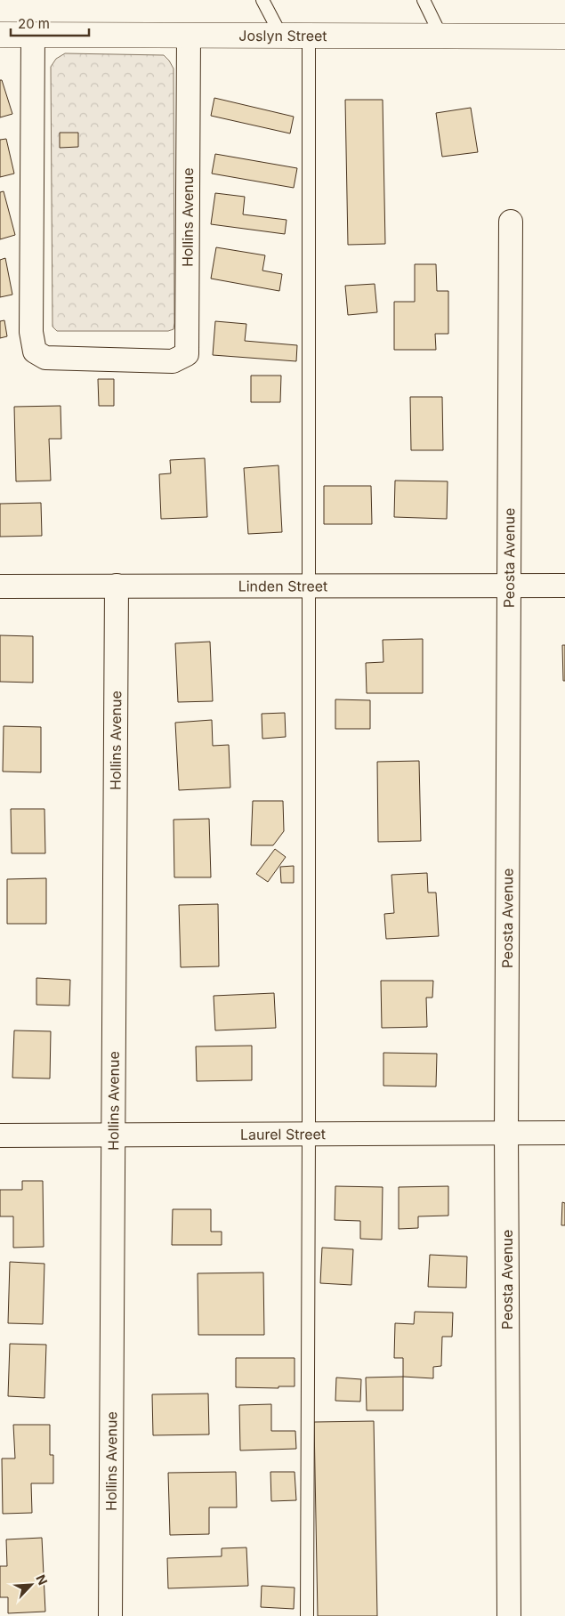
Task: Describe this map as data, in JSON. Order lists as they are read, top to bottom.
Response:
{
  "streets": {
    "street": [
      "Joslyn Street",
      "Hollins Avenue",
      "Peosta Avenue",
      "Linden Street",
      "Laurel Street"
    ]
  },
  "crossings": [
    ["Joslyn Street", "Hollins Avenue"],
    ["Hollins Avenue", "Linden Street"],
    ["Hollins Avenue", "Laurel Street"],
    ["Peosta Avenue", "Linden Street"],
    ["Peosta Avenue", "Laurel Street"]
  ],
  "scale_bar": "20 m",
  "north": "top right"
}
